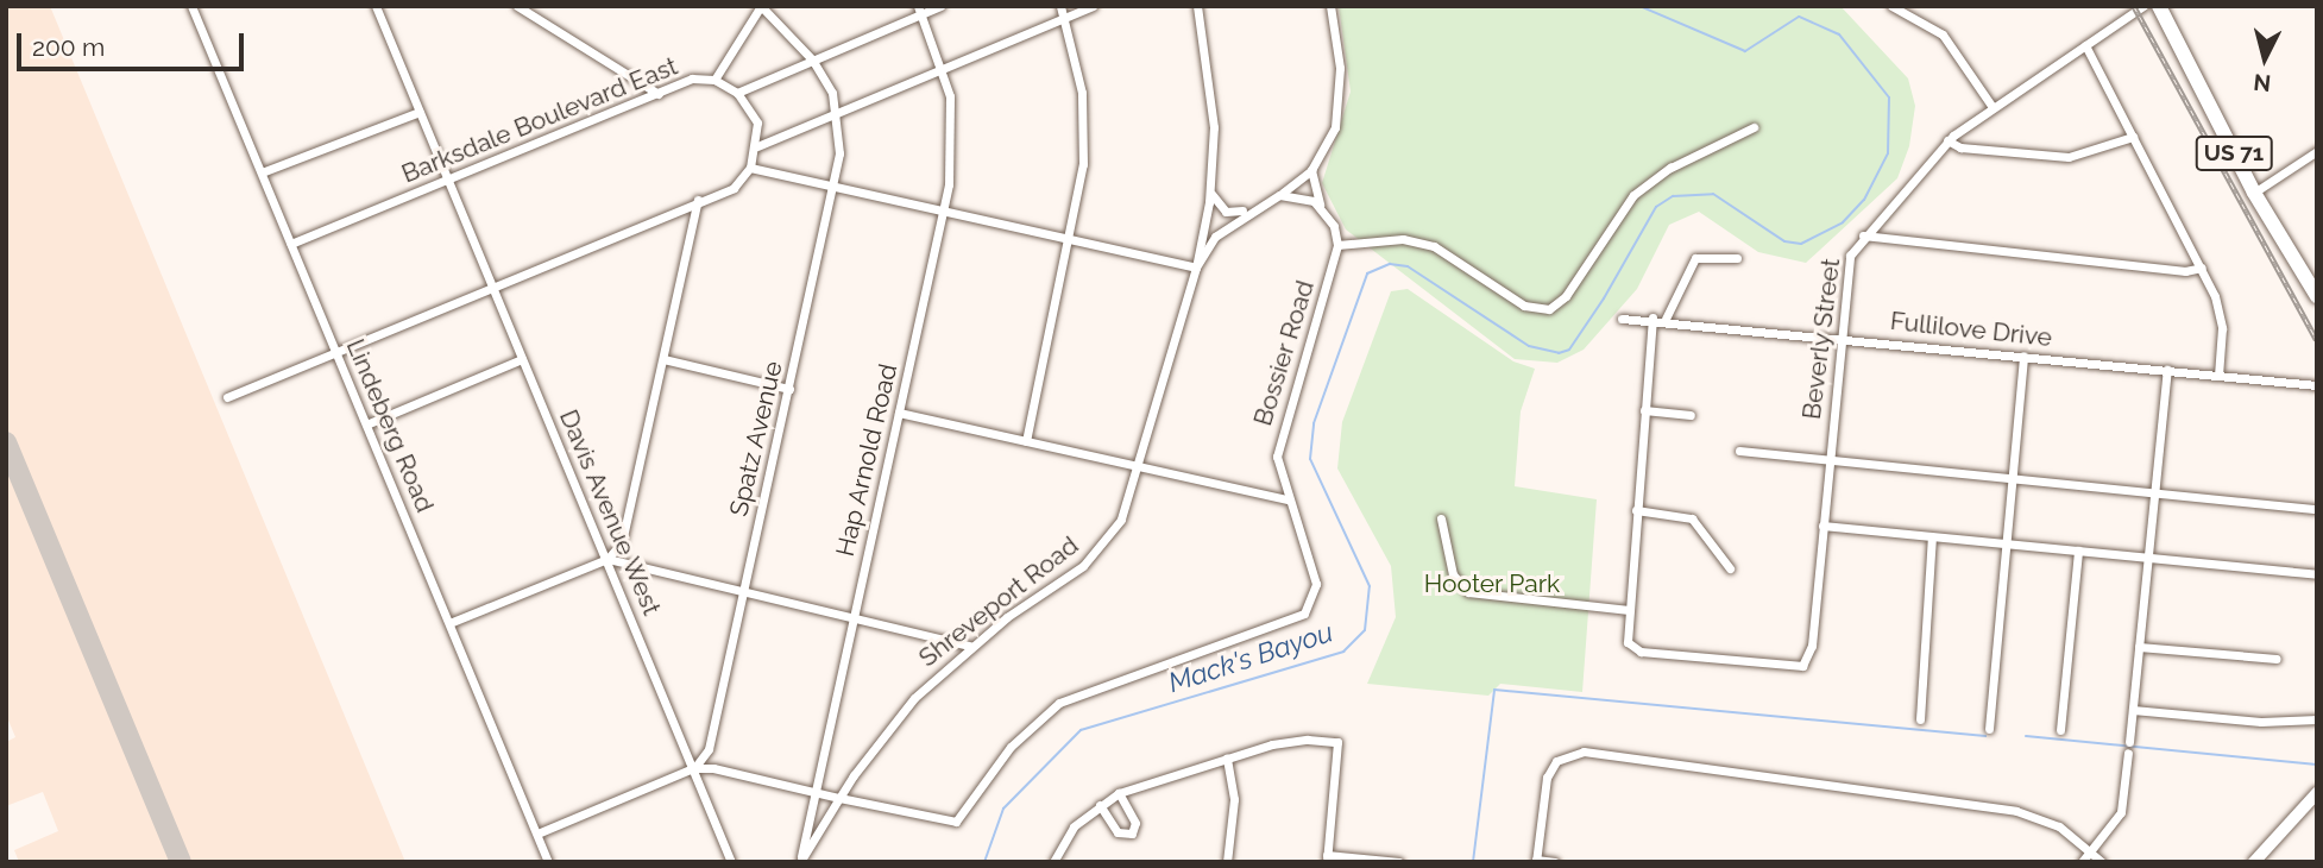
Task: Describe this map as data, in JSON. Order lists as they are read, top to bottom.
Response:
{
  "streets": {
    "main road": ["US 71"],
    "street": [
      "Barksdale Boulevard East",
      "Fullilove Drive",
      "Beverly Street",
      "Bossier Road",
      "Lindeberg Road",
      "Spatz Avenue",
      "Hap Arnold Road",
      "Davis Avenue West",
      "Shreveport Road"
    ]
  },
  "crossings": [
    ["Barksdale Boulevard East", "Lindeberg Road"],
    ["Barksdale Boulevard East", "Davis Avenue West"],
    ["Fullilove Drive", "Beverly Street"],
    ["Bossier Road", "Shreveport Road"],
    ["Spatz Avenue", "Davis Avenue West"],
    ["Hap Arnold Road", "Shreveport Road"]
  ],
  "water": ["Mack's Bayou"],
  "parks": ["Hooter Park"],
  "scale_bar": "200 m",
  "north": "bottom"
}
